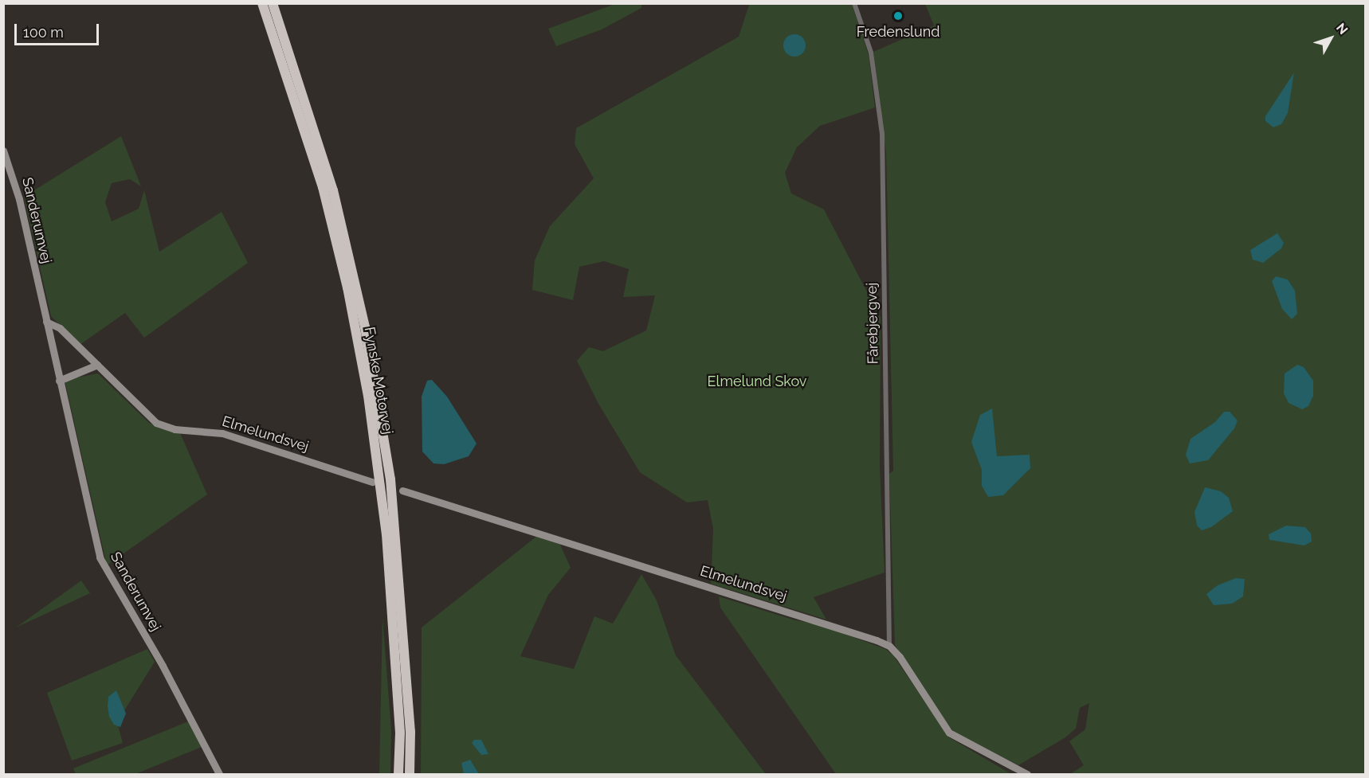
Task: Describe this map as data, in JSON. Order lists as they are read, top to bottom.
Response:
{
  "streets": {
    "highway": ["Fynske Motorvej"],
    "street": ["Sanderumvej", "Fårebjergvej", "Elmelundsvej"]
  },
  "crossings": [
    ["Sanderumvej", "Elmelundsvej"],
    ["Fårebjergvej", "Elmelundsvej"]
  ],
  "parks": ["Elmelund Skov"],
  "places": ["Fredenslund"],
  "scale_bar": "100 m",
  "north": "top right"
}
